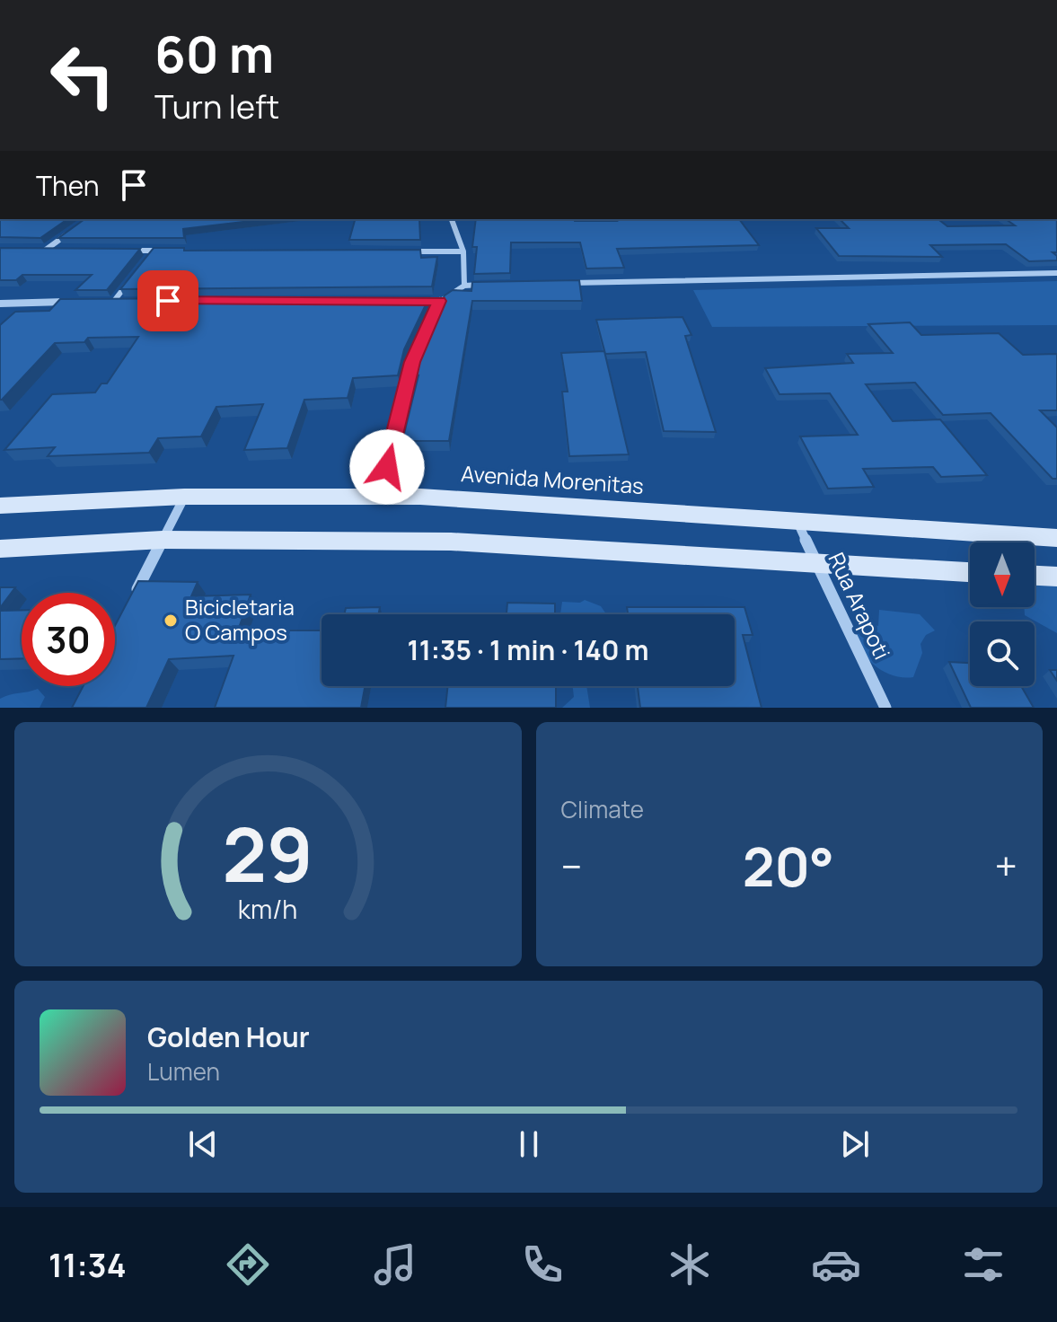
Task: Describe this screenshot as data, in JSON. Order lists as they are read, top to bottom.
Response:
{
  "streets": {
    "main road": ["Avenida Morenitas"],
    "street": ["Rua Arapoti"]
  },
  "crossings": [
    ["Avenida Morenitas", "Rua Arapoti"]
  ],
  "places": ["Bicicletaria O Campos"],
  "north": "bottom",
  "page": {
    "turn": ["60 m", "Turn left"],
    "then": "Then",
    "limit": "30",
    "trip": "11:35 · 1 min · 140 m",
    "tile": "Climate",
    "heat": ["−", "20°", "+"],
    "song": ["Golden Hour", "Lumen"],
    "tabs": "11:34",
    "gauge": ["29", "km/h"]
  }
}
